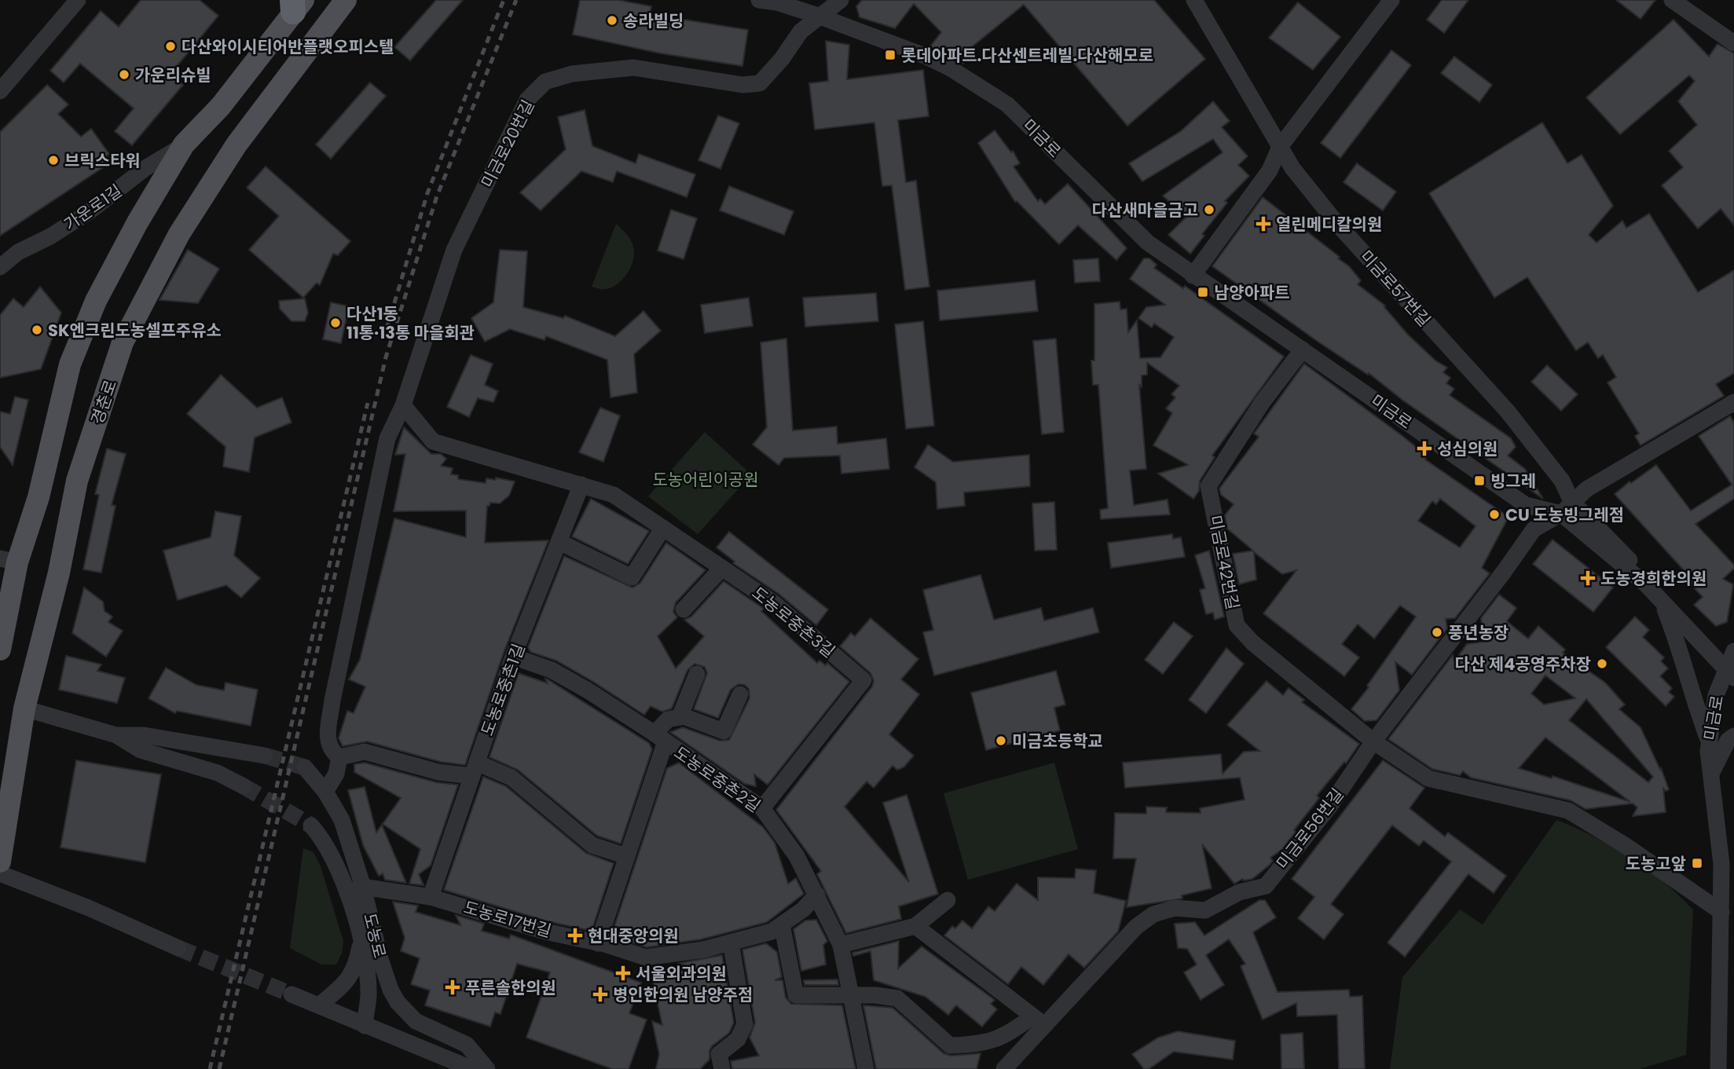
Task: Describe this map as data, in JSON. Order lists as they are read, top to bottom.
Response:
{
  "streets": {
    "main road": ["경춘로"],
    "street": [
      "미금로",
      "미금로20번길",
      "가운로1길",
      "미금로57번길",
      "미금로42번길",
      "도농로중촌3길",
      "도농로중촌1길",
      "도농로중촌2길",
      "미금로56번길",
      "도농로17번길",
      "도농로"
    ]
  },
  "crossings": [
    ["미금로", "미금로20번길"],
    ["미금로", "미금로57번길"],
    ["미금로", "미금로42번길"],
    ["미금로", "미금로56번길"],
    ["미금로20번길", "도농로중촌3길"],
    ["미금로57번길", "미금로56번길"],
    ["미금로42번길", "미금로56번길"],
    ["도농로중촌3길", "도농로중촌1길"],
    ["도농로중촌3길", "도농로중촌2길"],
    ["도농로중촌1길", "도농로중촌2길"],
    ["도농로중촌1길", "도농로17번길"],
    ["도농로중촌2길", "도농로17번길"],
    ["도농로17번길", "도농로"]
  ],
  "parks": ["도농어린이공원"],
  "places": {
    "other": [
      "송라빌딩",
      "다산와이시티어반플랫오피스텔",
      "가운리슈빌",
      "브릭스타워",
      "다산새마을금고",
      "다산1동 11통·13통 마을회관",
      "SK엔크린도농셀프주유소",
      "CU 도농빙그레점",
      "풍년농장",
      "다산 제4공영주차장",
      "미금초등학교"
    ],
    "transit": [
      "롯데아파트.다산센트레빌.다산해모로",
      "남양아파트",
      "빙그레",
      "도농고앞"
    ],
    "health": [
      "열린메디칼의원",
      "성심의원",
      "도농경희한의원",
      "현대중앙의원",
      "서울외과의원",
      "푸른솔한의원",
      "병인한의원 남양주점"
    ]
  }
}
